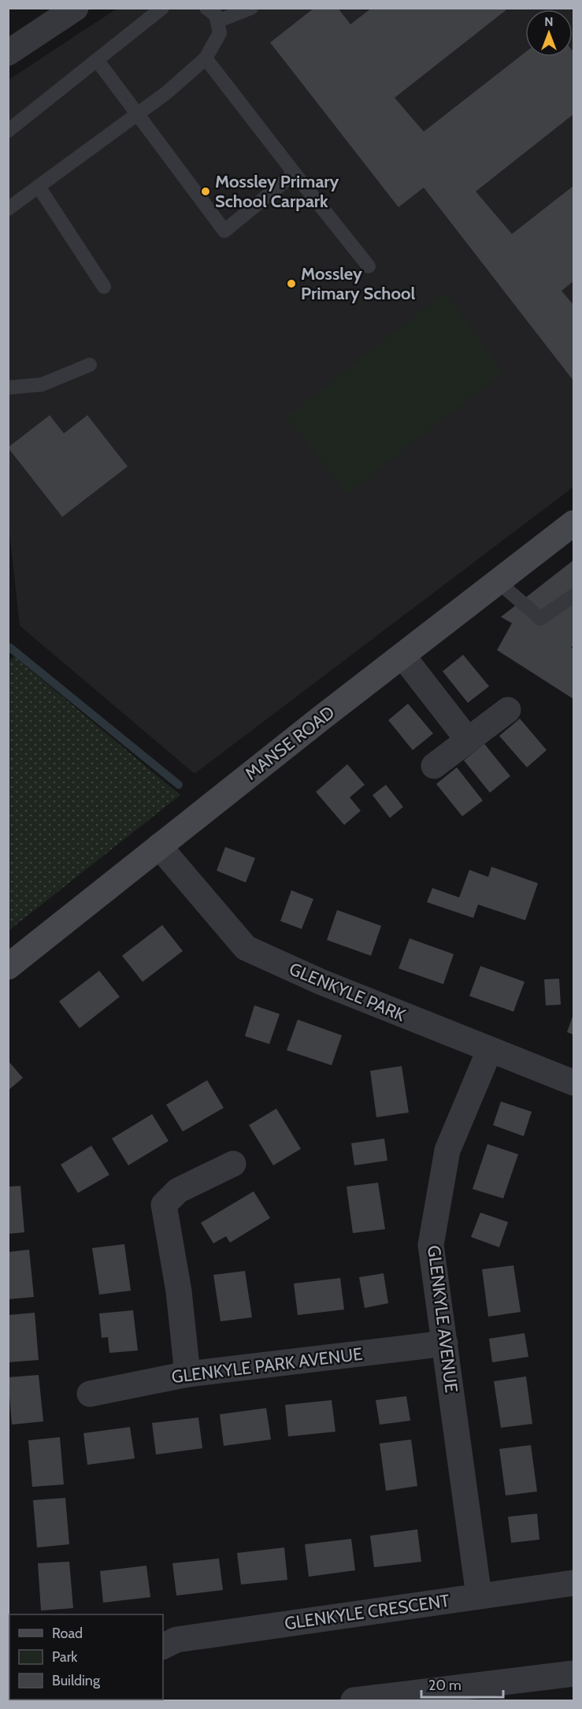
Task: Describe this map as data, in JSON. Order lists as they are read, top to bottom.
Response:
{
  "streets": {
    "main road": ["MANSE ROAD"],
    "street": [
      "GLENKYLE PARK",
      "GLENKYLE AVENUE",
      "GLENKYLE PARK AVENUE",
      "GLENKYLE CRESCENT"
    ]
  },
  "crossings": [
    ["MANSE ROAD", "GLENKYLE PARK"],
    ["GLENKYLE PARK", "GLENKYLE AVENUE"],
    ["GLENKYLE AVENUE", "GLENKYLE PARK AVENUE"],
    ["GLENKYLE AVENUE", "GLENKYLE CRESCENT"]
  ],
  "places": ["Mossley Primary School Carpark", "Mossley Primary School"],
  "legend": ["Road", "Park", "Building"],
  "scale_bar": "20 m",
  "north": "top"
}
